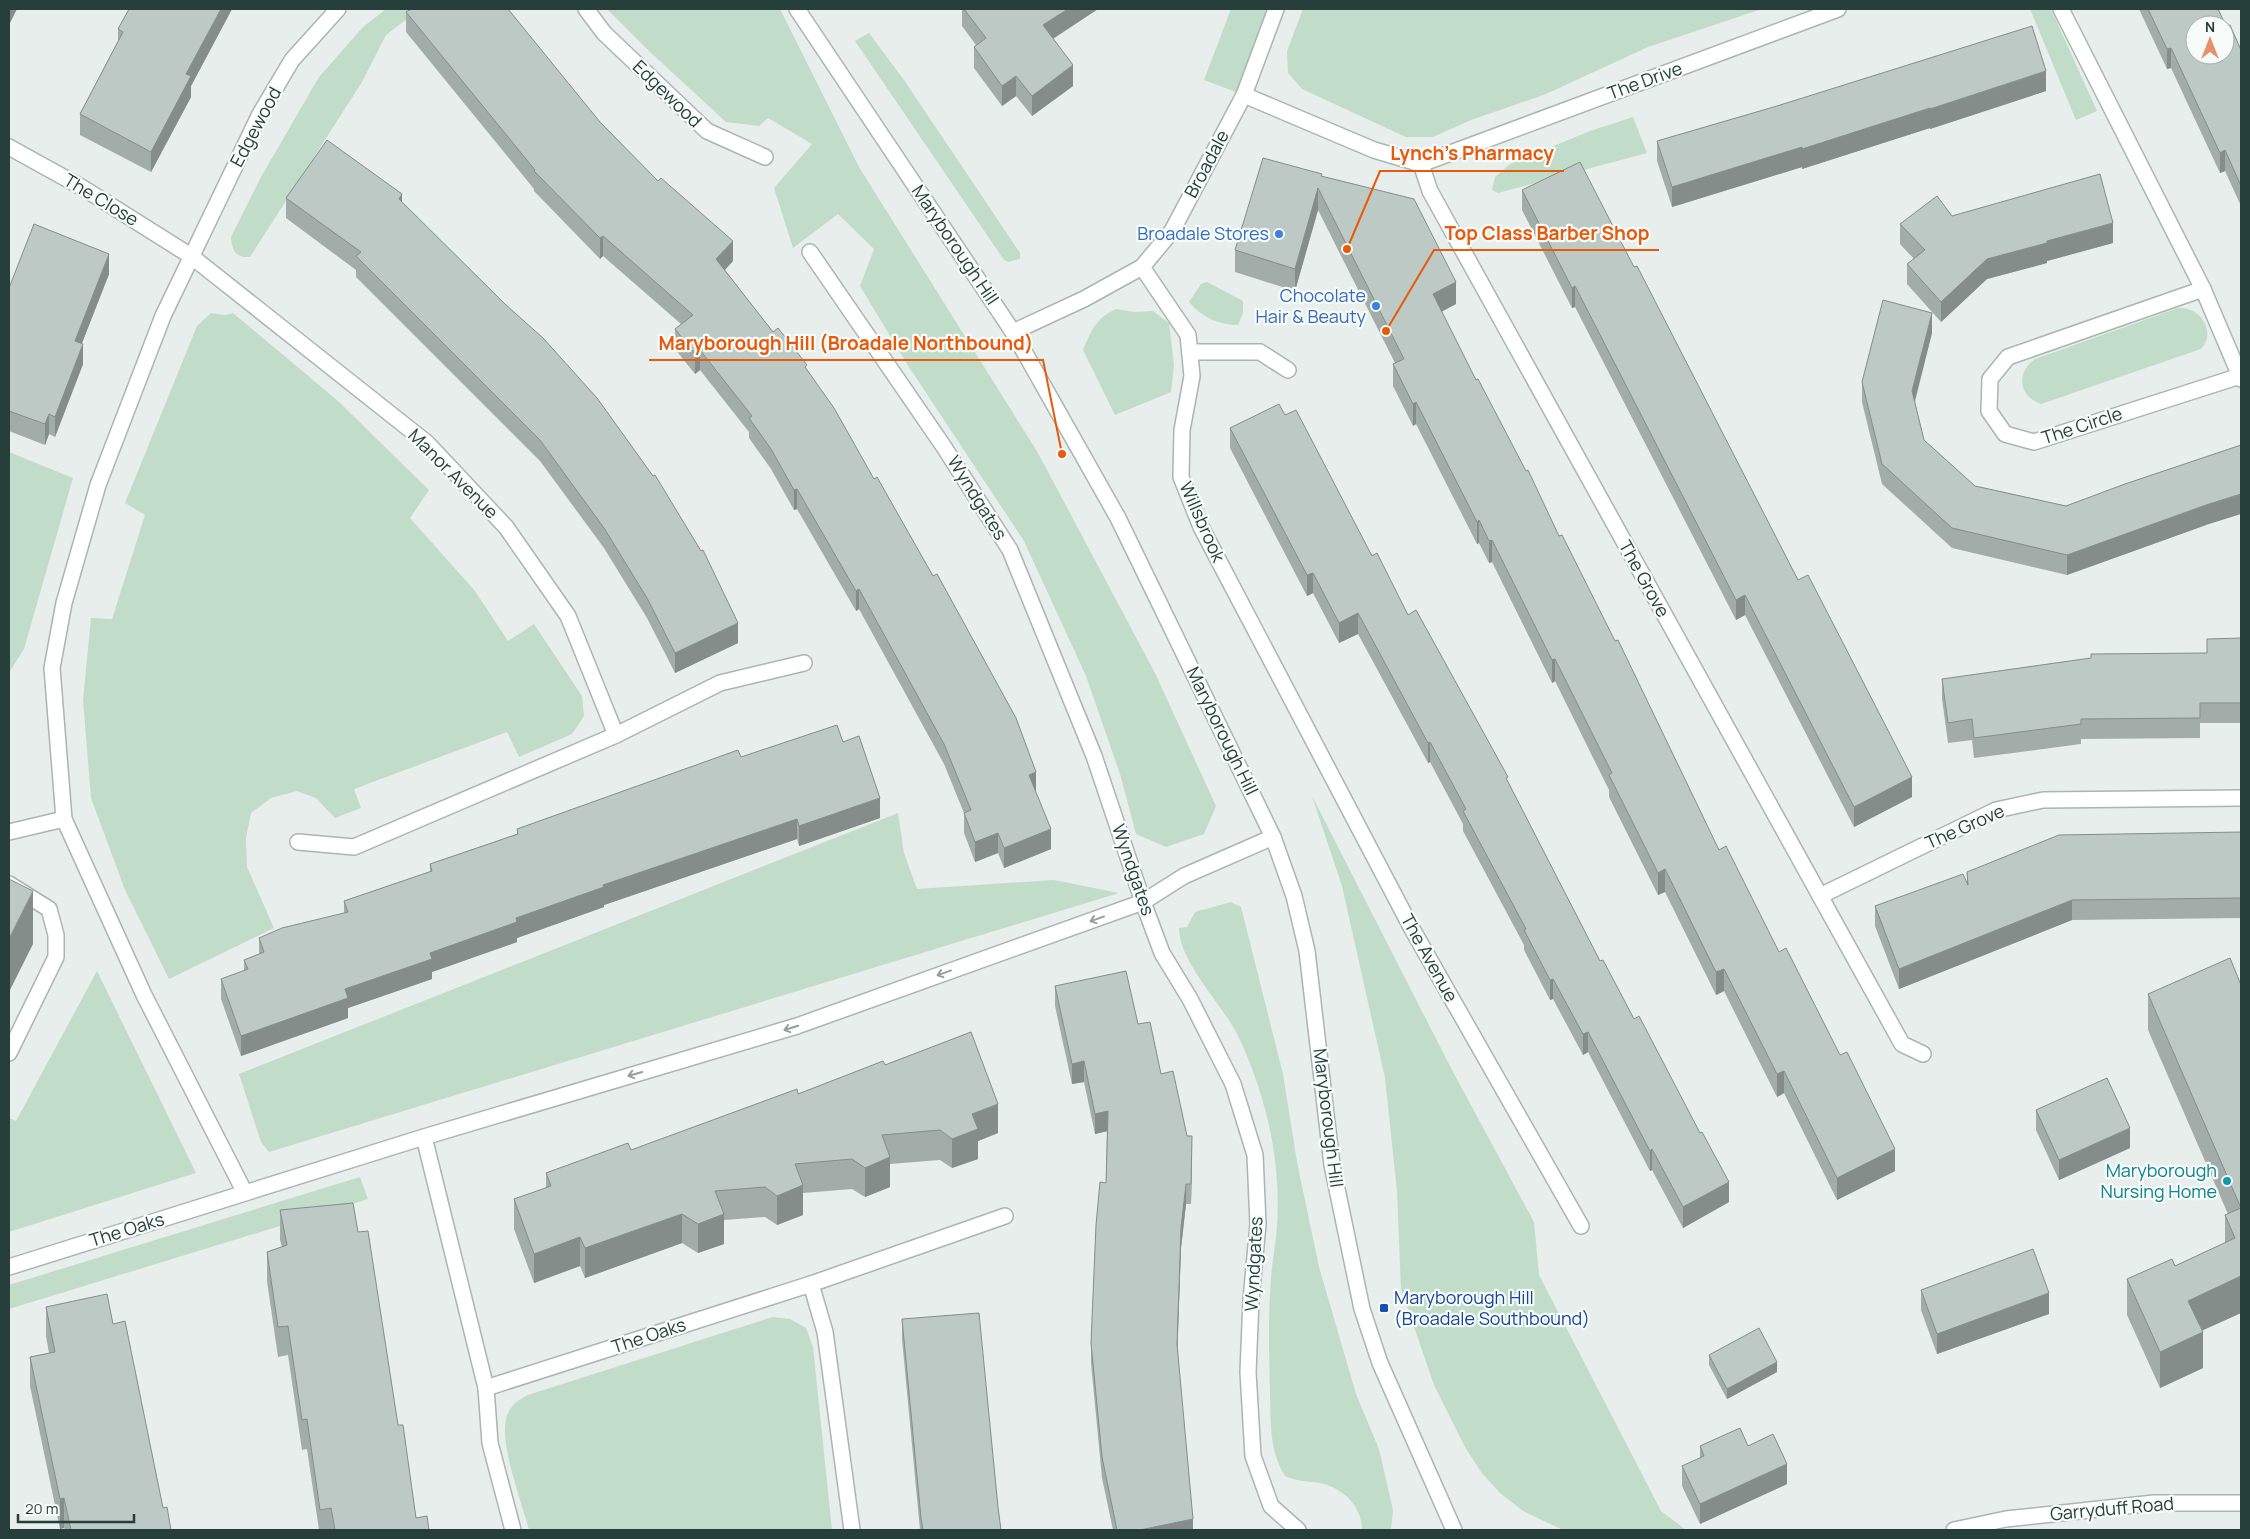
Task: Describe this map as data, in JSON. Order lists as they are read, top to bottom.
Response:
{
  "streets": {
    "street": [
      "The Drive",
      "Edgewood",
      "Broadale",
      "The Close",
      "Maryborough Hill",
      "The Circle",
      "Manor Avenue",
      "Wyndgates",
      "Willsbrook",
      "The Grove",
      "The Avenue",
      "The Oaks",
      "Garryduff Road"
    ]
  },
  "crossings": [
    ["The Drive", "The Grove"],
    ["Edgewood", "The Close"],
    ["Edgewood", "Manor Avenue"],
    ["Edgewood", "The Oaks"],
    ["Broadale", "Maryborough Hill"],
    ["Broadale", "Willsbrook"],
    ["The Close", "Manor Avenue"],
    ["Maryborough Hill", "The Oaks"],
    ["Wyndgates", "The Oaks"],
    ["Willsbrook", "The Avenue"]
  ],
  "one_way": ["The Oaks"],
  "places": {
    "other": [
      "Broadale Stores",
      "Lynch's Pharmacy",
      "Chocolate Hair & Beauty",
      "Top Class Barber Shop",
      "Maryborough Hill (Broadale Northbound)",
      "Maryborough Nursing Home"
    ],
    "transit": ["Maryborough Hill (Broadale Southbound)"]
  },
  "scale_bar": "20 m",
  "north": "top"
}
